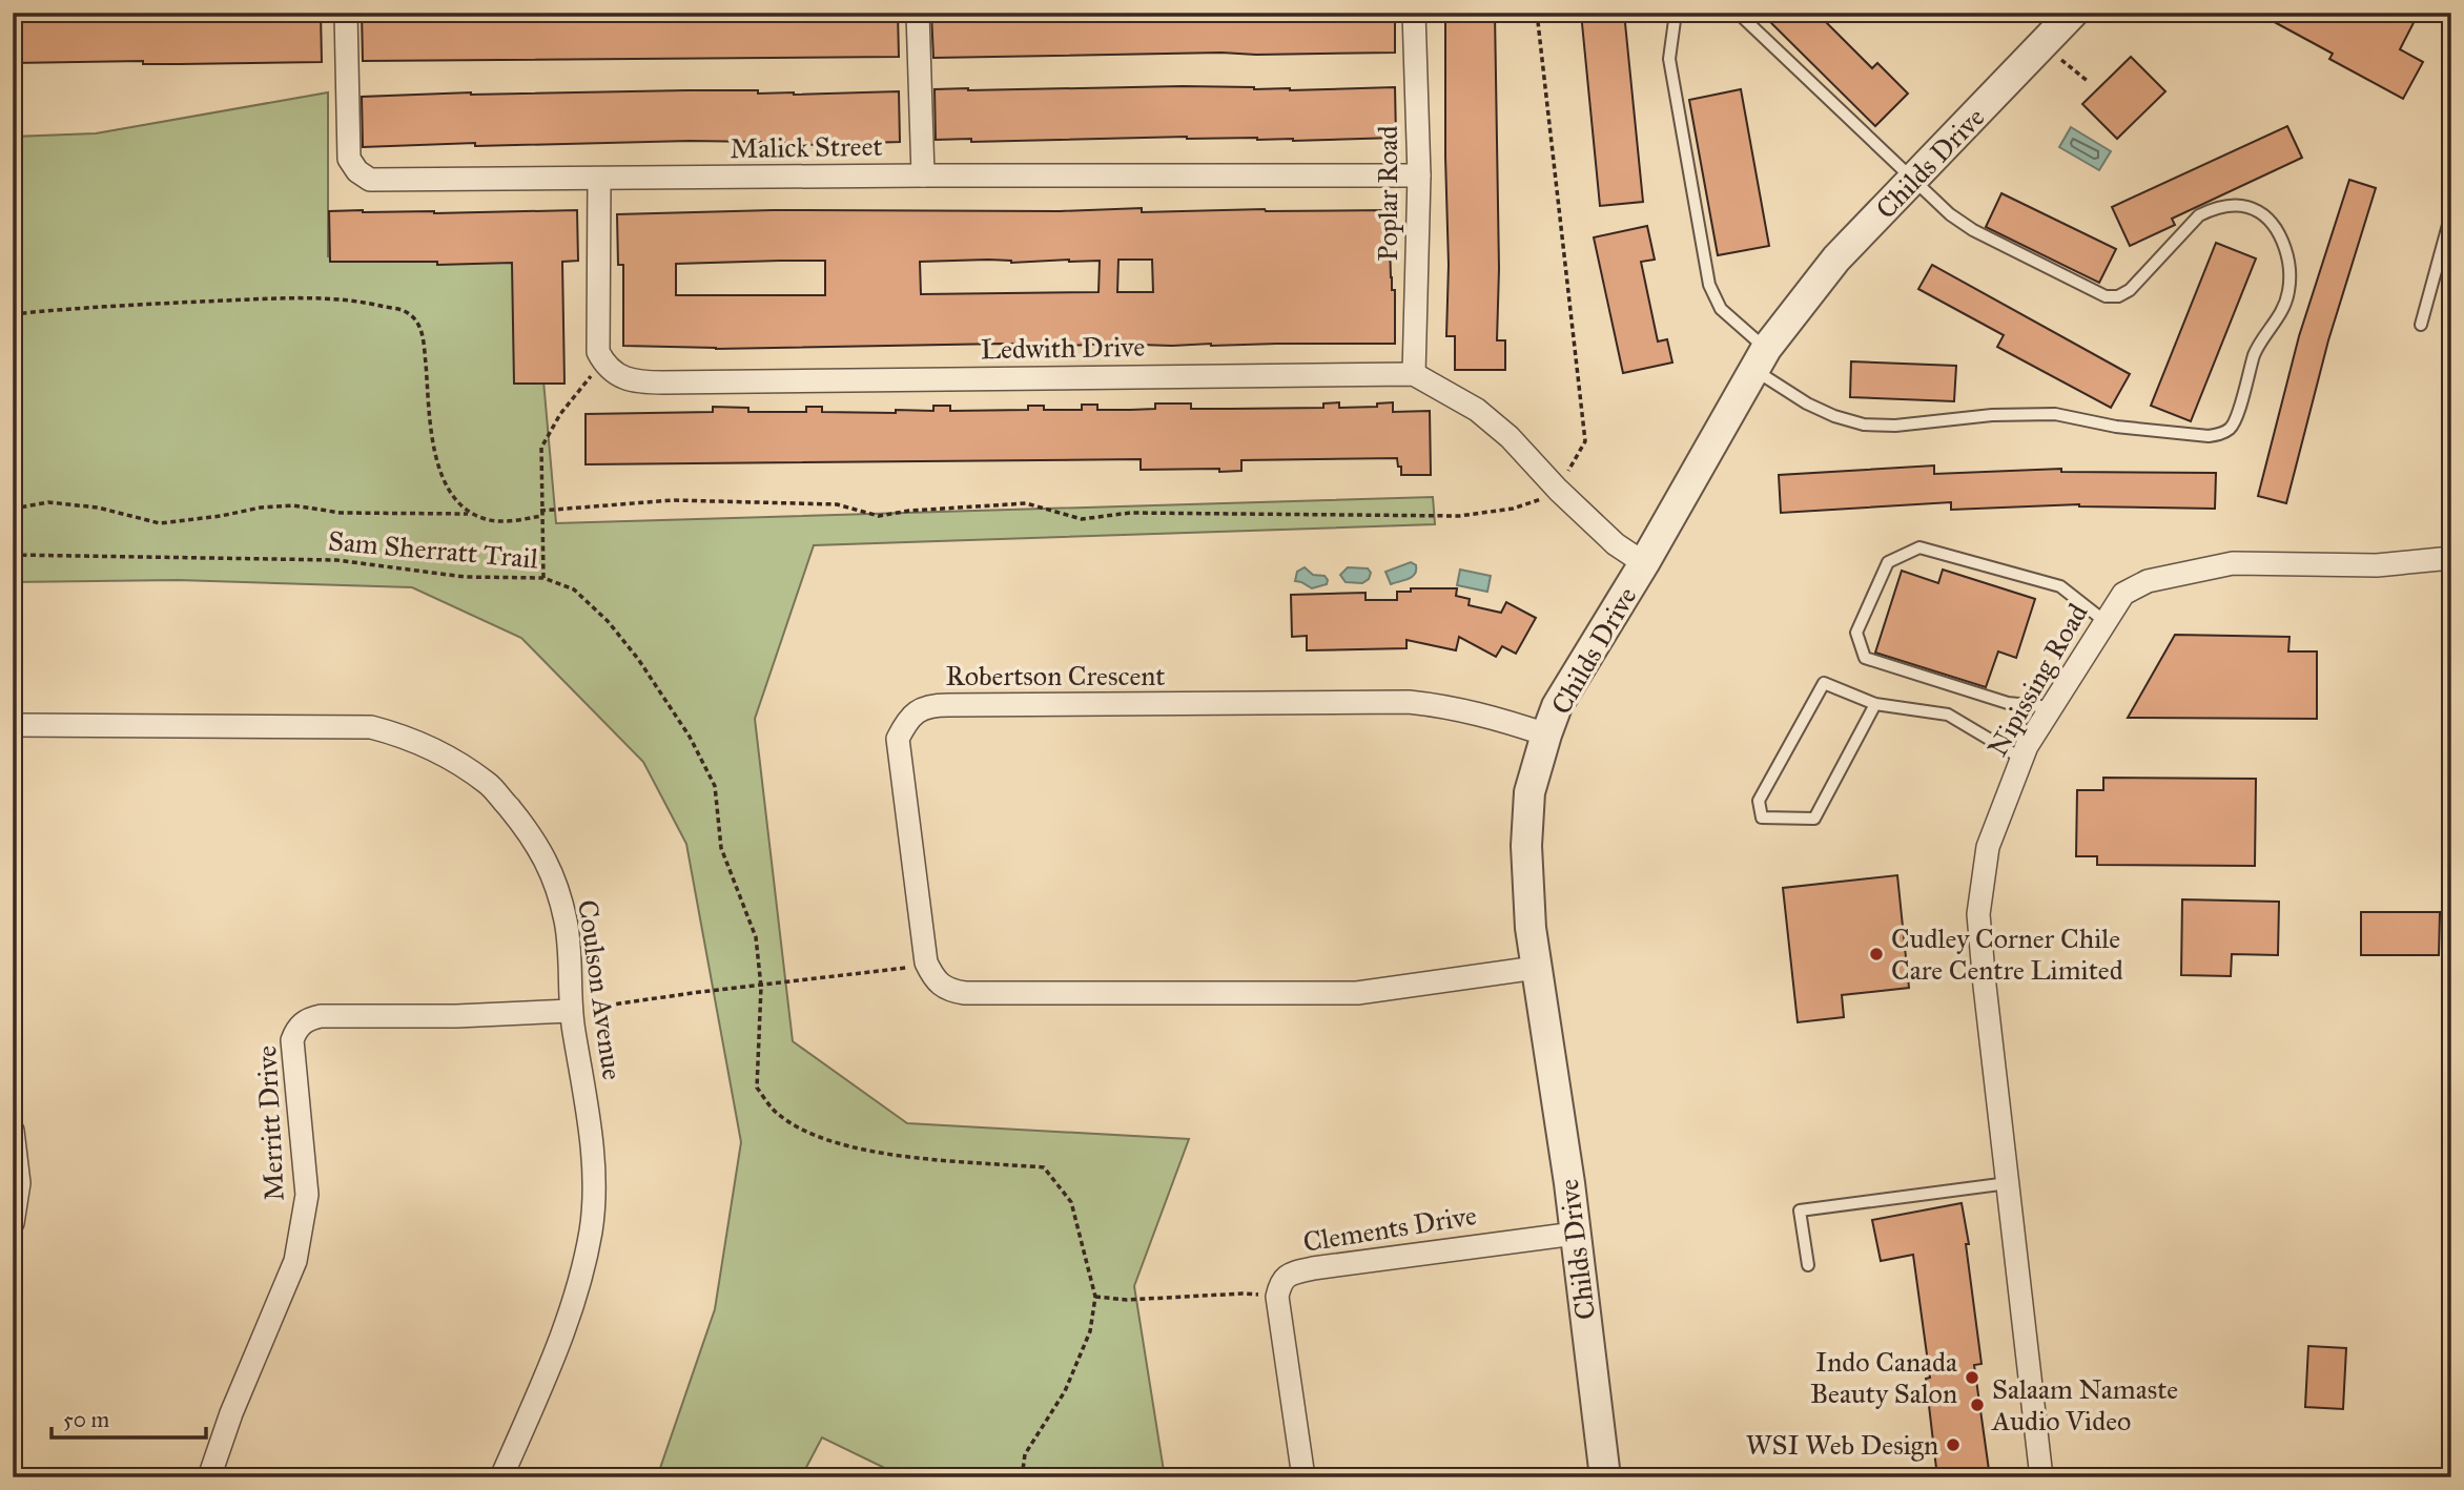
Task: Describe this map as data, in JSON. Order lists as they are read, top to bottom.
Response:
{
  "streets": {
    "street": [
      "Malick Street",
      "Childs Drive",
      "Poplar Road",
      "Ledwith Drive",
      "Robertson Crescent",
      "Nipissing Road",
      "Coulson Avenue",
      "Merritt Drive",
      "Clements Drive"
    ],
    "path": ["Sam Sherratt Trail"]
  },
  "crossings": [
    ["Malick Street", "Poplar Road"],
    ["Childs Drive", "Robertson Crescent"],
    ["Childs Drive", "Clements Drive"],
    ["Poplar Road", "Ledwith Drive"],
    ["Coulson Avenue", "Merritt Drive"]
  ],
  "places": [
    "Cudley Corner Chile Care Centre Limited",
    "Indo Canada Beauty Salon",
    "Salaam Namaste Audio Video",
    "WSI Web Design"
  ],
  "scale_bar": "50 m"
}
